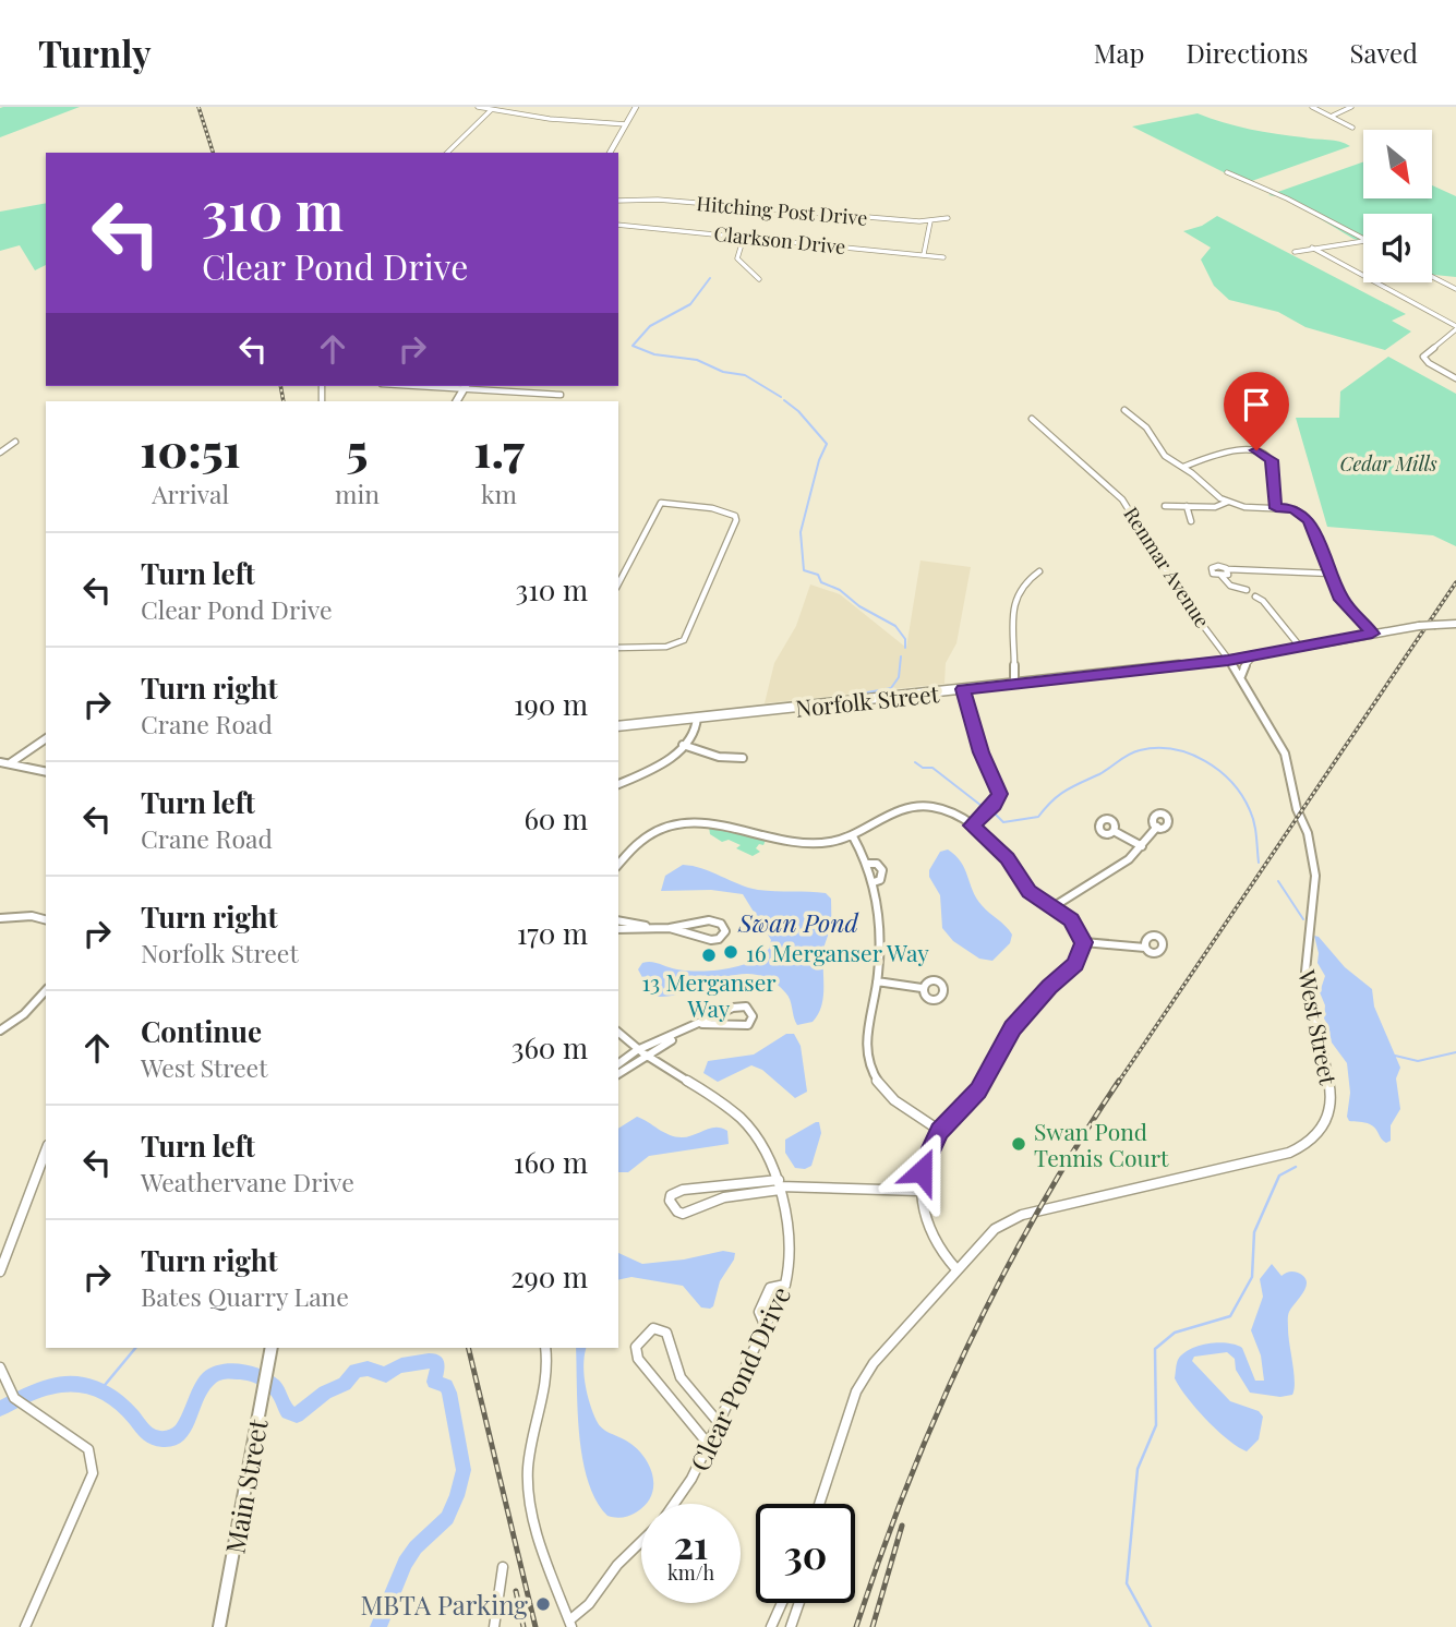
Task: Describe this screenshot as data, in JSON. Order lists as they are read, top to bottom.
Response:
{
  "streets": {
    "main road": ["Norfolk Street", "Main Street"],
    "street": [
      "Hitching Post Drive",
      "Clarkson Drive",
      "Renmar Avenue",
      "West Street",
      "Clear Pond Drive"
    ]
  },
  "crossings": [
    ["Renmar Avenue", "Norfolk Street"],
    ["Renmar Avenue", "West Street"],
    ["Norfolk Street", "West Street"]
  ],
  "water": ["Swan Pond"],
  "parks": ["Cedar Mills"],
  "places": [
    "16 Merganser Way",
    "13 Merganser Way",
    "Swan Pond Tennis Court",
    "MBTA Parking"
  ],
  "north": "bottom right",
  "page": {
    "header": "Turnly",
    "nav": ["Map", "Directions", "Saved"],
    "turn": ["310 m", "Clear Pond Drive"],
    "eta": [
      "10:51",
      "Arrival",
      "5",
      "min",
      "1.7",
      "km"
    ],
    "list": [
      {
        "name": "Turn left",
        "note": "Clear Pond Drive",
        "value": "310 m"
      },
      {
        "name": "Turn right",
        "note": "Crane Road",
        "value": "190 m"
      },
      {
        "name": "Turn left",
        "note": "Crane Road",
        "value": "60 m"
      },
      {
        "name": "Turn right",
        "note": "Norfolk Street",
        "value": "170 m"
      },
      {
        "name": "Continue",
        "note": "West Street",
        "value": "360 m"
      },
      {
        "name": "Turn left",
        "note": "Weathervane Drive",
        "value": "160 m"
      },
      {
        "name": "Turn right",
        "note": "Bates Quarry Lane",
        "value": "290 m"
      }
    ],
    "speed": "21 km/h",
    "limit": "30"
  }
}
